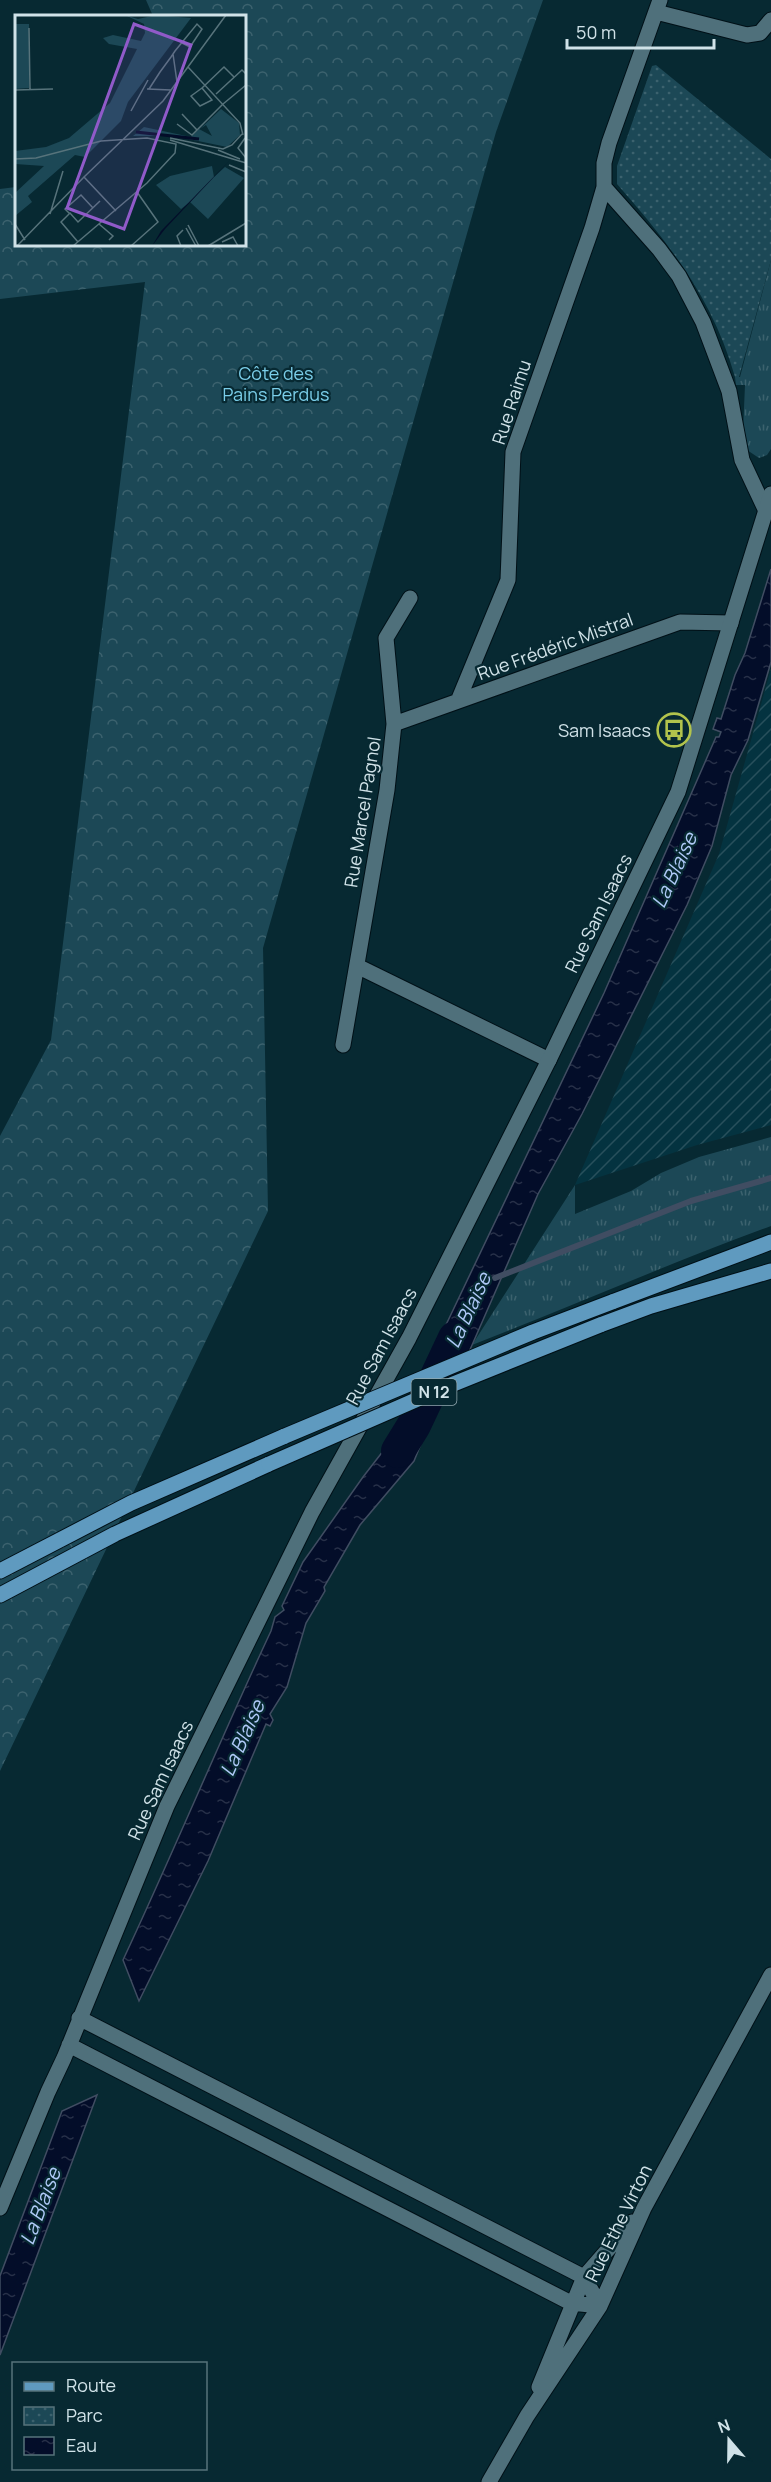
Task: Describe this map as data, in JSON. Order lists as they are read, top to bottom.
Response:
{
  "streets": {
    "main road": [
      "Rue Raimu",
      "Rue Frédéric Mistral",
      "Rue Marcel Pagnol",
      "Rue Sam Isaacs",
      "N 12",
      "Rue Ethe Virton"
    ]
  },
  "crossings": [
    ["Rue Raimu", "Rue Frédéric Mistral"],
    ["Rue Frédéric Mistral", "Rue Marcel Pagnol"],
    ["Rue Frédéric Mistral", "Rue Sam Isaacs"]
  ],
  "water": ["La Blaise"],
  "parks": ["Côte des Pains Perdus"],
  "places": {
    "bus stop": ["Sam Isaacs"]
  },
  "legend": ["Route", "Parc", "Eau"],
  "scale_bar": "50 m",
  "north": "top"
}
